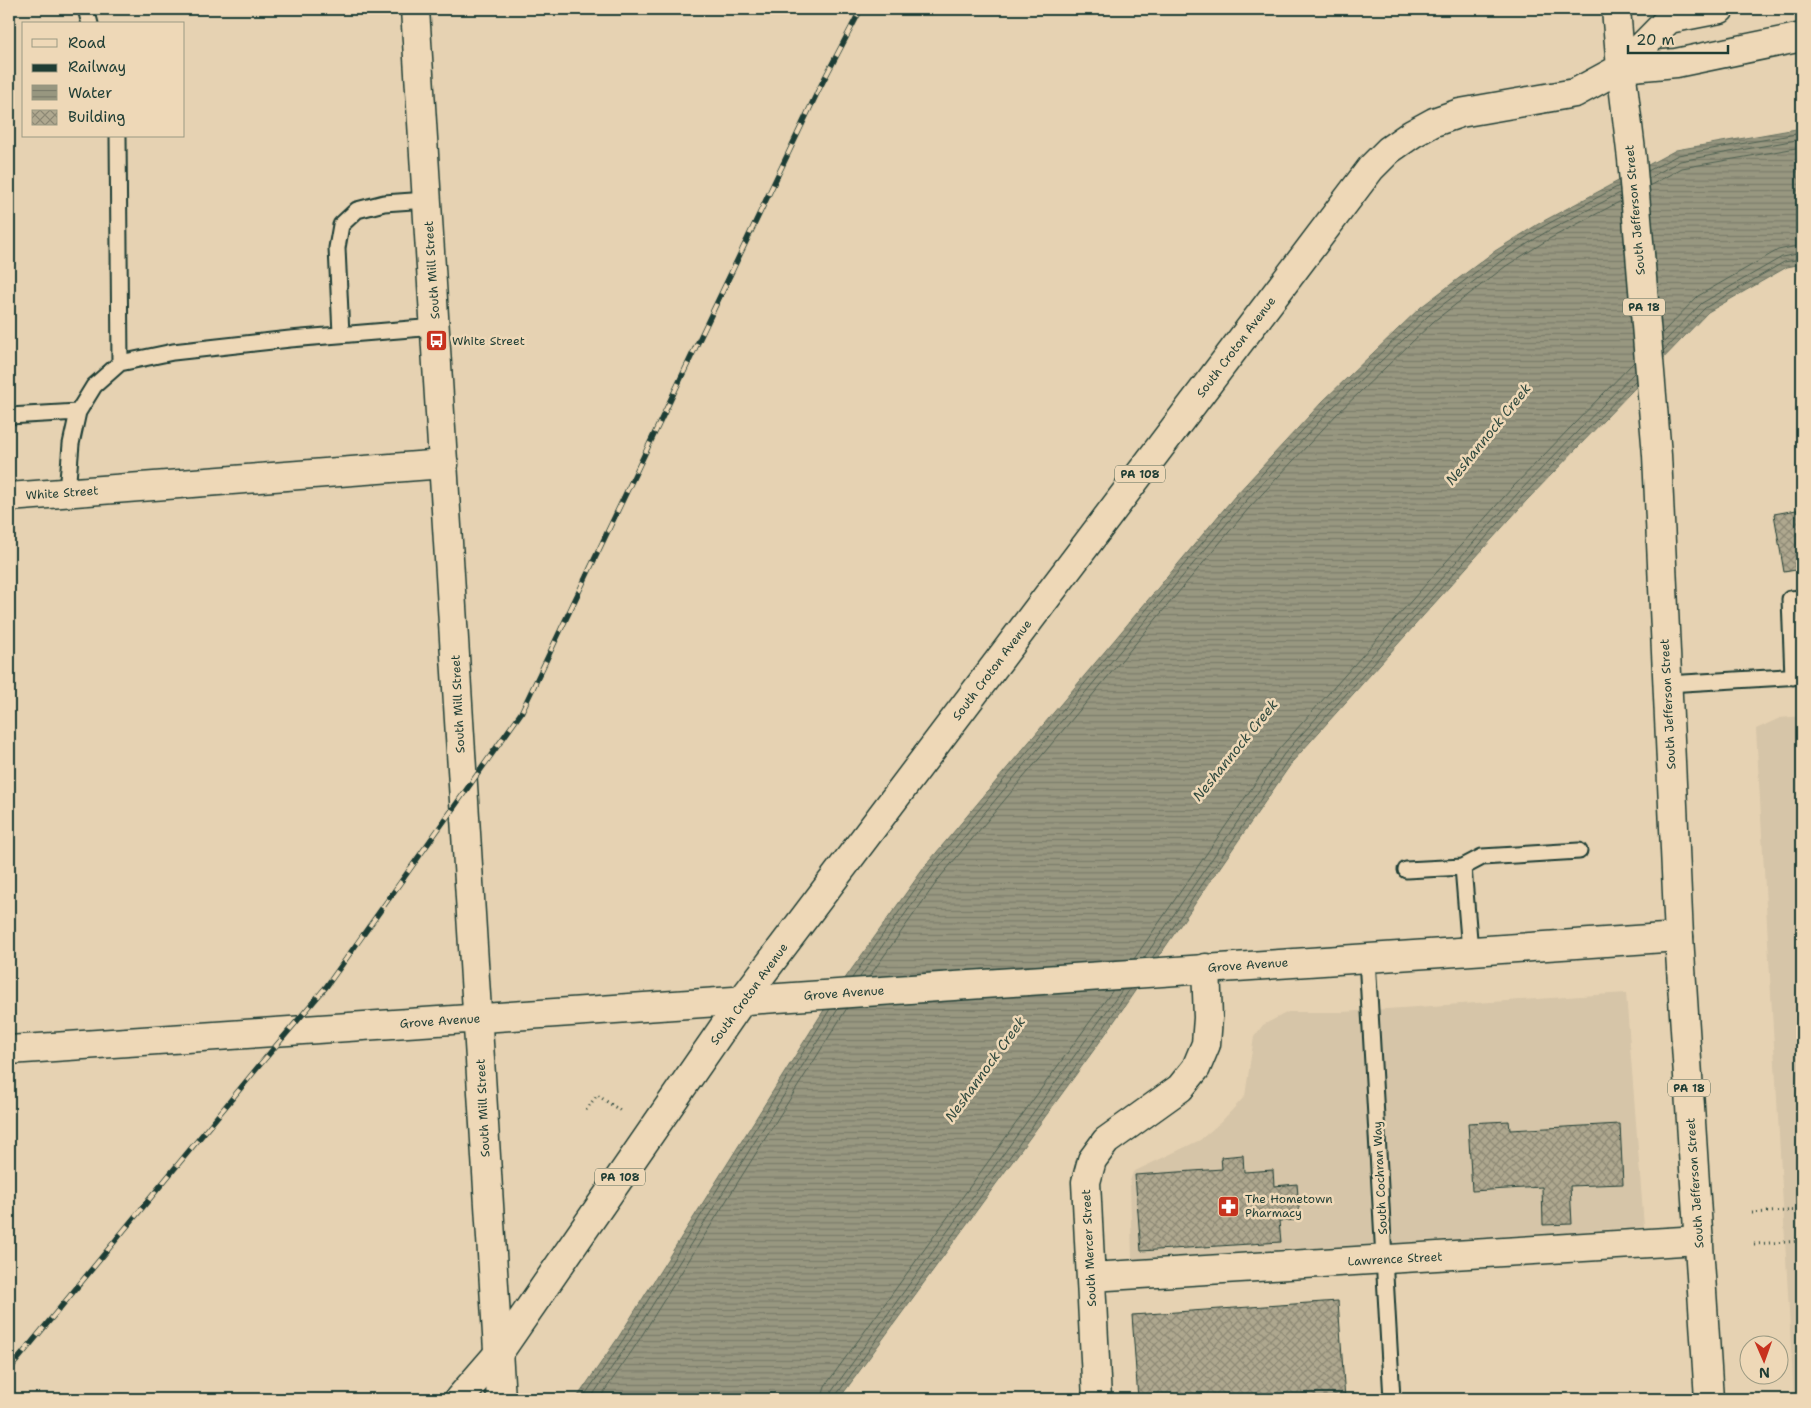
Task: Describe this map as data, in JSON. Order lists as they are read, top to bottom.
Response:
{
  "streets": {
    "main road": [
      "South Jefferson Street",
      "South Mill Street",
      "PA 18",
      "South Croton Avenue",
      "PA 108",
      "White Street",
      "Grove Avenue",
      "South Mercer Street",
      "Lawrence Street"
    ],
    "lane": ["South Cochran Way"]
  },
  "crossings": [
    ["South Jefferson Street", "South Croton Avenue"],
    ["South Jefferson Street", "Grove Avenue"],
    ["South Jefferson Street", "Lawrence Street"],
    ["South Mill Street", "South Croton Avenue"],
    ["South Mill Street", "White Street"],
    ["South Mill Street", "Grove Avenue"],
    ["South Croton Avenue", "Grove Avenue"],
    ["Grove Avenue", "South Cochran Way"],
    ["Grove Avenue", "South Mercer Street"],
    ["South Cochran Way", "Lawrence Street"],
    ["South Mercer Street", "Lawrence Street"]
  ],
  "water": ["Neshannock Creek"],
  "places": {
    "bus stop": ["White Street"],
    "pharmacy": ["The Hometown Pharmacy"]
  },
  "legend": [
    "Road",
    "Railway",
    "Water",
    "Building"
  ],
  "scale_bar": "20 m",
  "north": "bottom"
}
